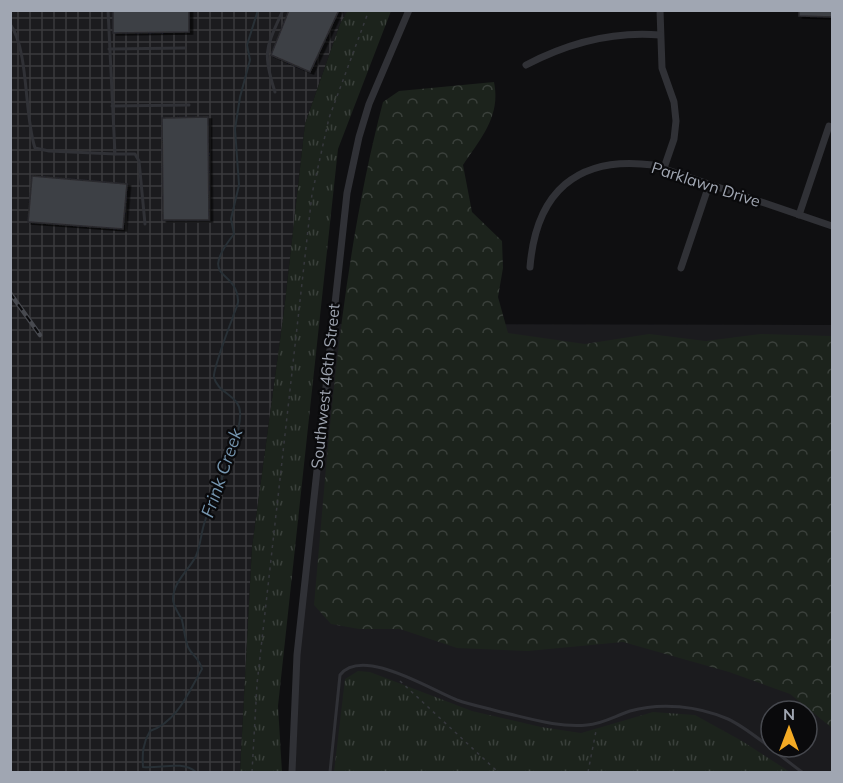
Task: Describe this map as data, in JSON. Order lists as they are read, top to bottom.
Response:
{
  "streets": {
    "street": ["Parklawn Drive", "Southwest 46th Street"]
  },
  "water": ["Frink Creek"],
  "north": "top"
}
